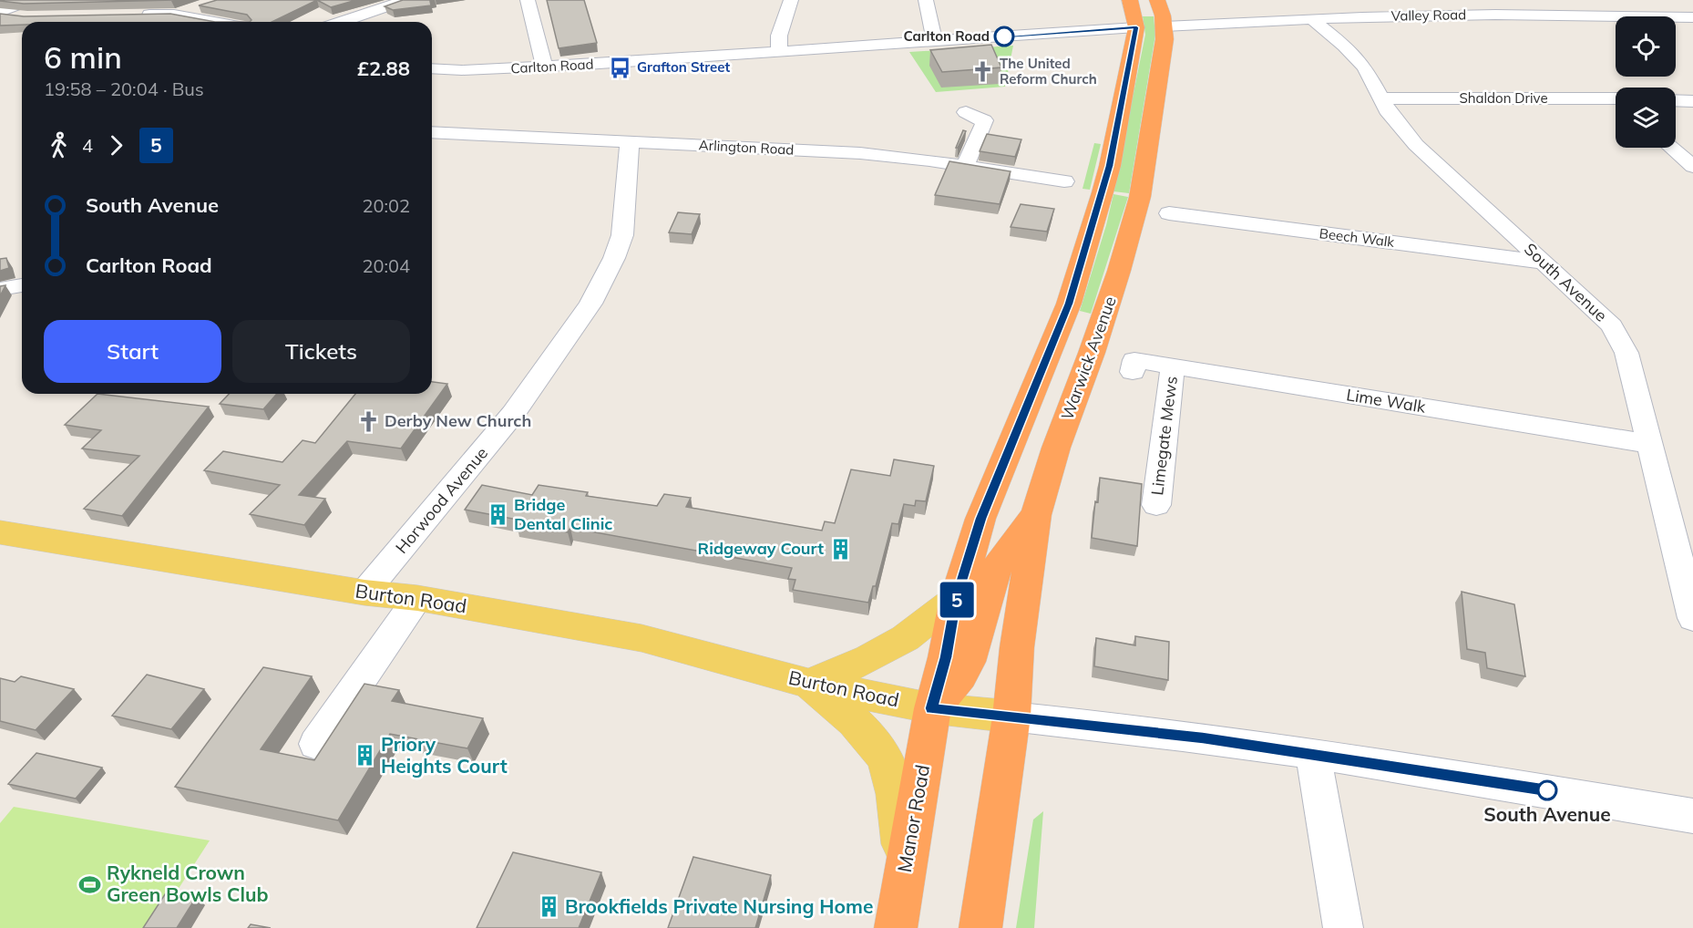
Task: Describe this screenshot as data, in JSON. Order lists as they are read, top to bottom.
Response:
{
  "streets": {
    "highway": ["Warwick Avenue", "Manor Road"],
    "main road": ["Burton Road"],
    "street": [
      "Valley Road",
      "Carlton Road",
      "Shaldon Drive",
      "Arlington Road",
      "Beech Walk",
      "South Avenue",
      "Lime Walk",
      "Limegate Mews",
      "Horwood Avenue"
    ]
  },
  "crossings": [
    ["Valley Road", "South Avenue"],
    ["Valley Road", "Warwick Avenue"],
    ["Shaldon Drive", "South Avenue"],
    ["Arlington Road", "Horwood Avenue"],
    ["Beech Walk", "South Avenue"],
    ["South Avenue", "Lime Walk"],
    ["Warwick Avenue", "Burton Road"],
    ["Lime Walk", "Limegate Mews"],
    ["Horwood Avenue", "Burton Road"],
    ["Burton Road", "Manor Road"]
  ],
  "places": {
    "other": ["Carlton Road", "South Avenue"],
    "bus stop": ["Grafton Street"],
    "church": ["The United Reform Church", "Derby New Church"],
    "building": [
      "Bridge Dental Clinic",
      "Ridgeway Court",
      "Priory Heights Court",
      "Brookfields Private Nursing Home"
    ],
    "sports": ["Rykneld Crown Green Bowls Club"]
  },
  "lines": ["bus line 5"],
  "page": {
    "on_map": "5",
    "heading": ["6 min", "19:58 – 20:04 · Bus", "£2.88"],
    "legs": ["4", "5"],
    "list": [
      {
        "name": "South Avenue",
        "value": "20:02"
      },
      {
        "name": "Carlton Road",
        "value": "20:04"
      }
    ],
    "buttons": ["Start", "Tickets"]
  }
}
